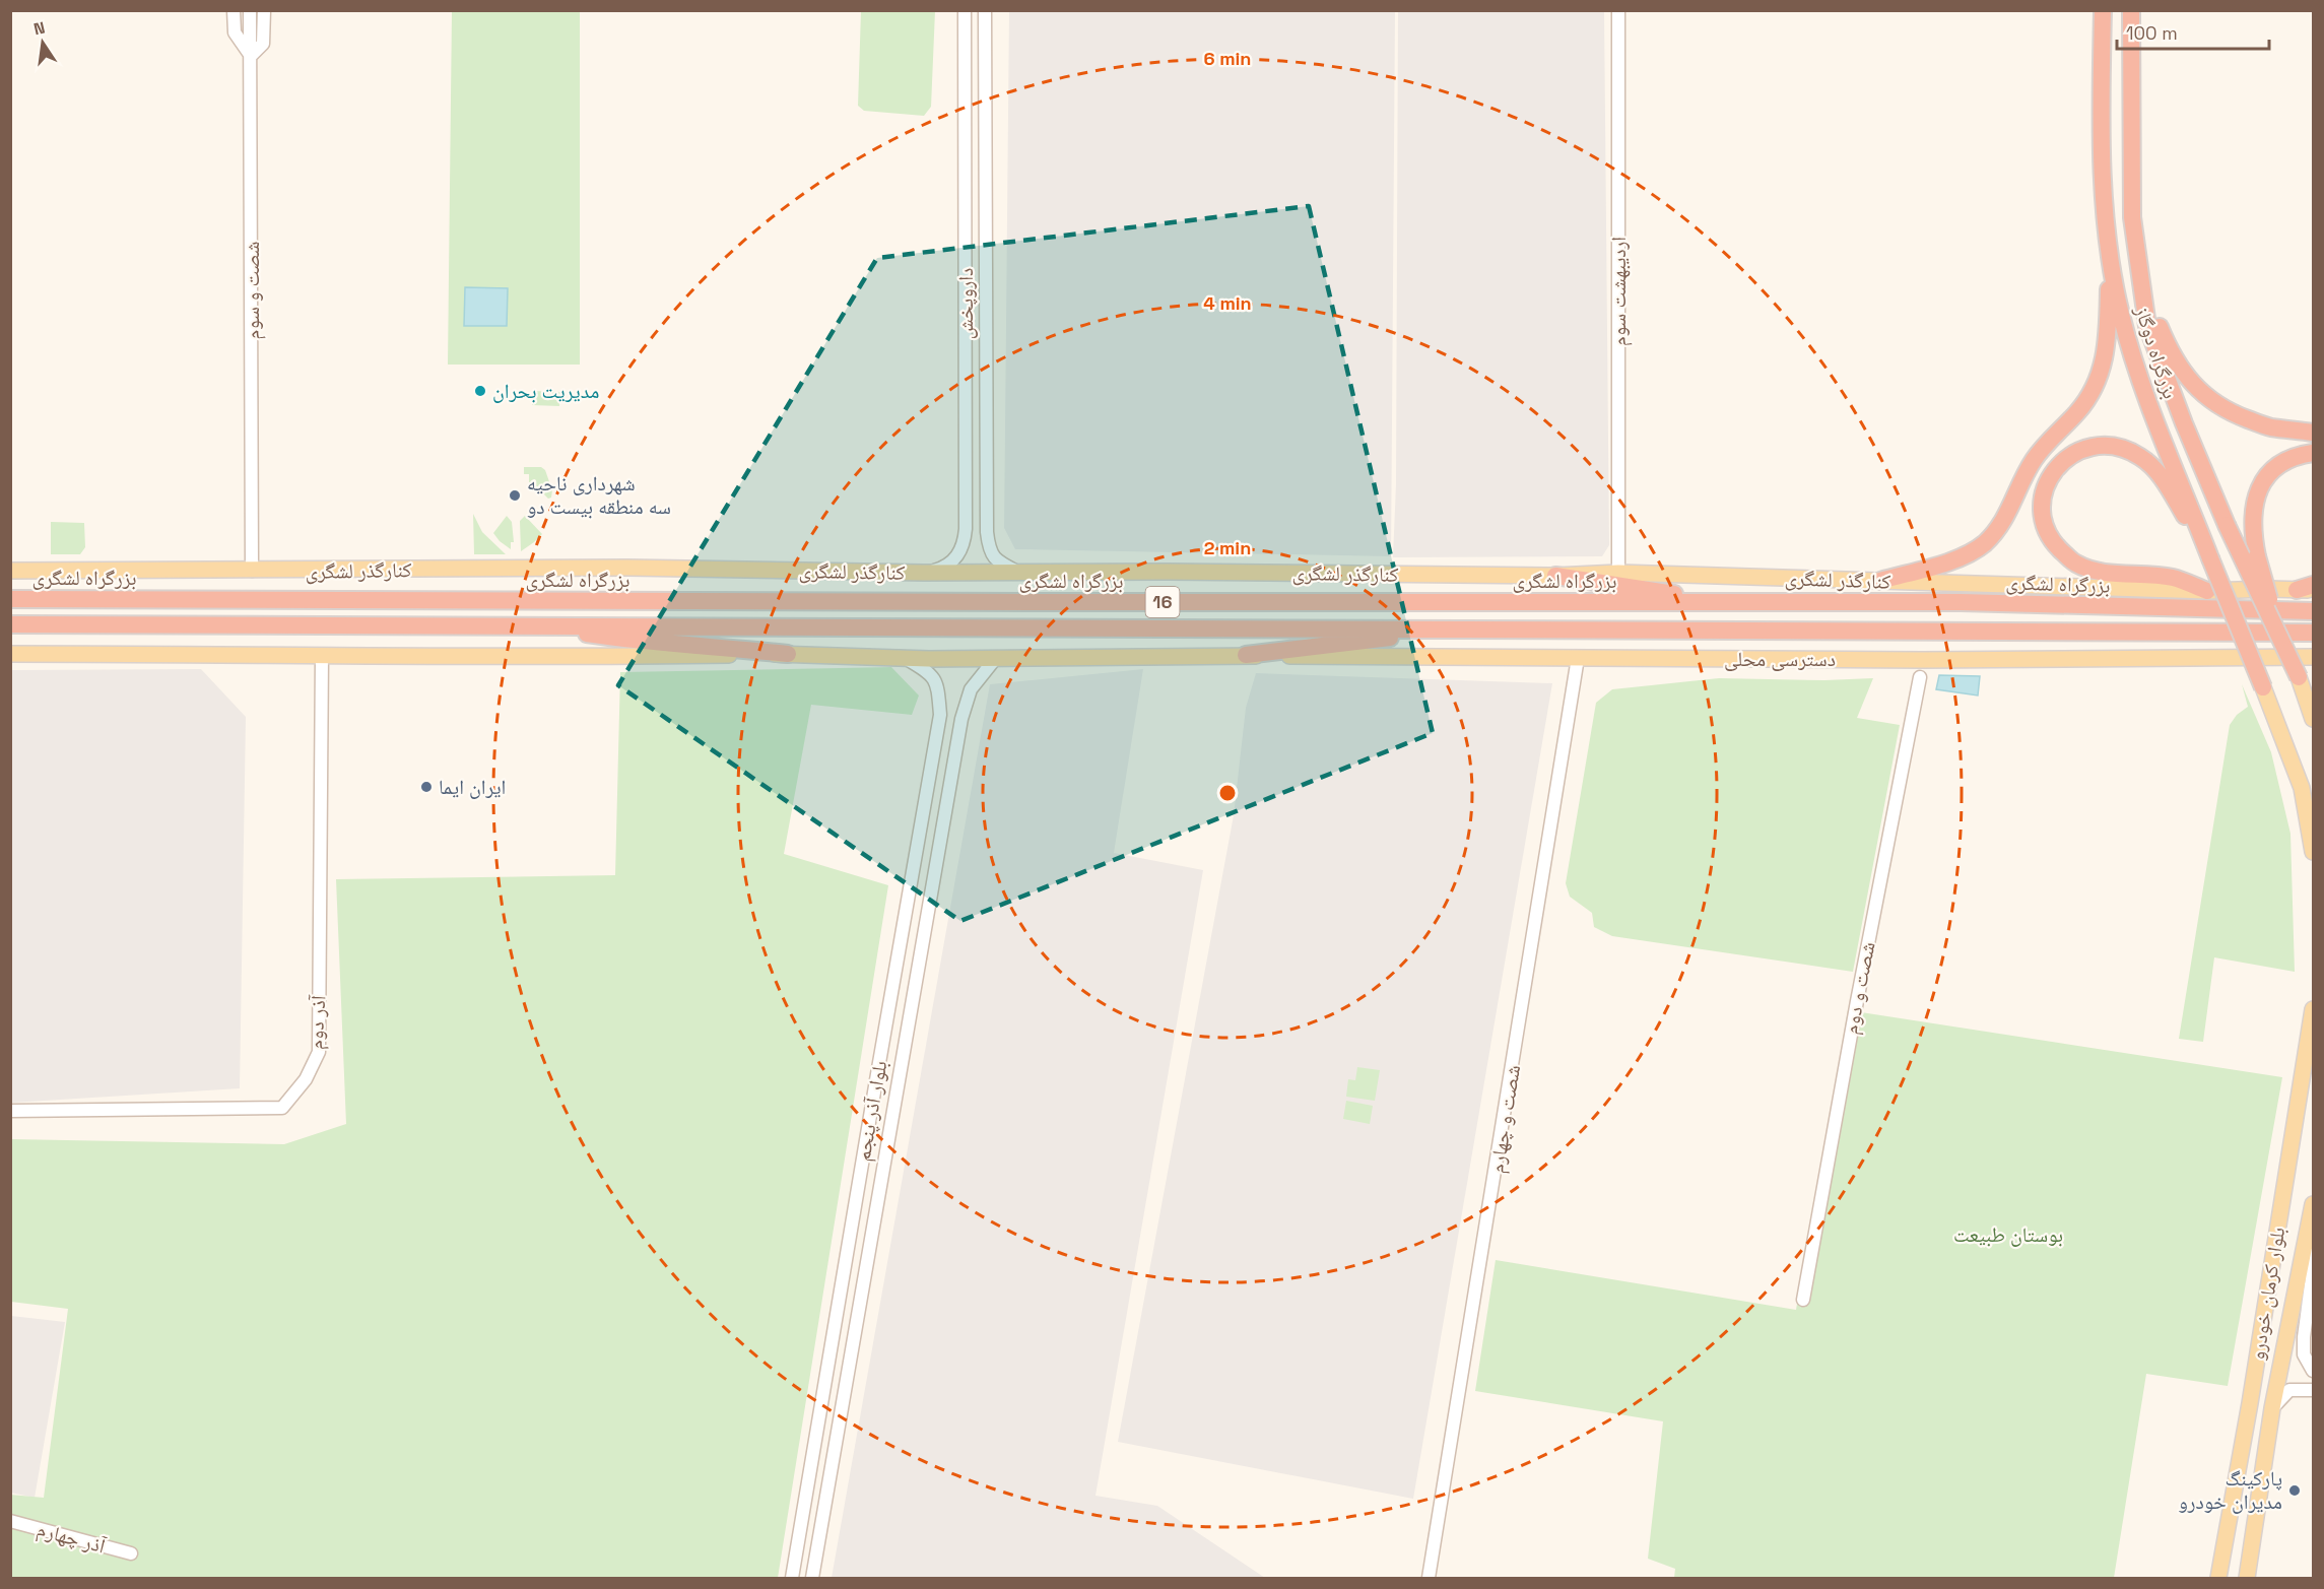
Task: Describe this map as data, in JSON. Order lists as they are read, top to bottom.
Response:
{
  "streets": {
    "highway": ["بزرگراه دوگاز", "بزرگراه لشگری", "16"],
    "main road": ["کنارگذر لشگری", "دسترسی محلی", "بلوار کرمان خودرو"],
    "street": [
      "شصت و سوم",
      "اردیبهشت سوم",
      "داروپخش",
      "شصت و دوم",
      "آذر دوم",
      "بلوار آذر پنجم",
      "شصت و چهارم",
      "آذر چهارم"
    ]
  },
  "crossings": [
    ["شصت و سوم", "کنارگذر لشگری"],
    ["اردیبهشت سوم", "کنارگذر لشگری"],
    ["داروپخش", "کنارگذر لشگری"],
    ["دسترسی محلی", "شصت و چهارم"]
  ],
  "parks": ["بوستان طبیعت"],
  "places": [
    "مدیریت بحران",
    "شهرداری ناحیه سه منطقه بیست دو",
    "ایران ایما",
    "پارکینگ مدیران خودرو"
  ],
  "scale_bar": "100 m",
  "north": "top",
  "rings": ["6 min", "4 min", "2 min"]
}
